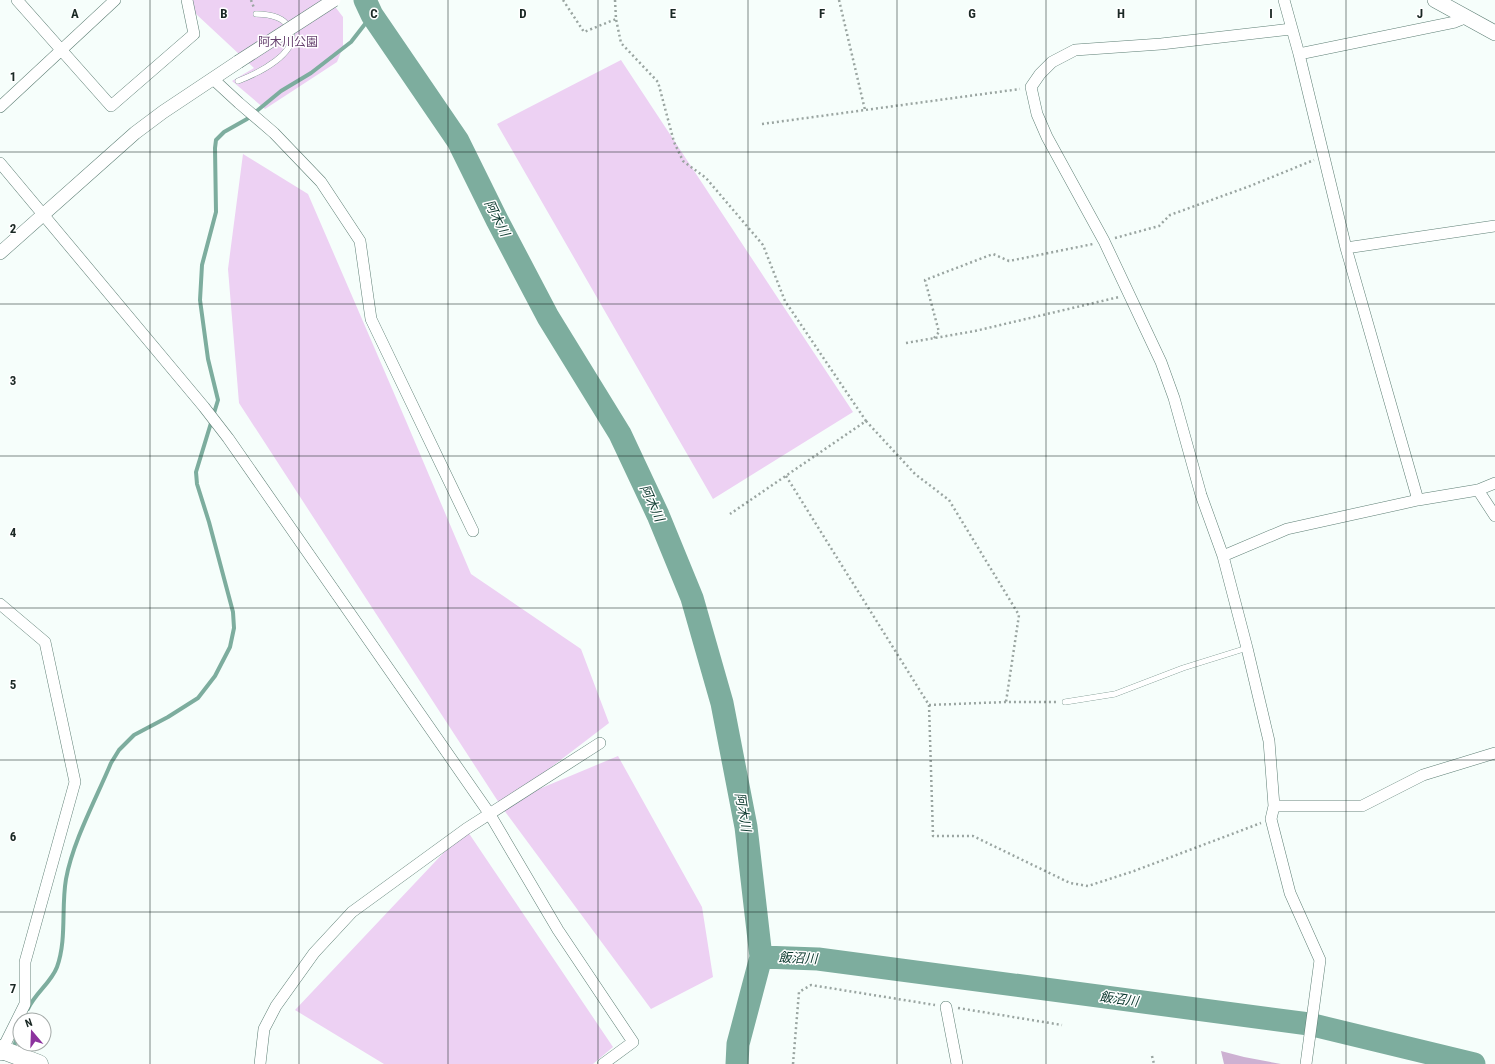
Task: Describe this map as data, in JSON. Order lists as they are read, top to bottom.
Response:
{
  "water": ["阿木川", "飯沼川"],
  "parks": ["阿木川公園"],
  "north": "top",
  "grid": {
    "columns": [
      "A",
      "B",
      "C",
      "D",
      "E",
      "F",
      "G",
      "H",
      "I",
      "J"
    ],
    "rows": [
      "1",
      "2",
      "3",
      "4",
      "5",
      "6",
      "7"
    ]
  }
}
